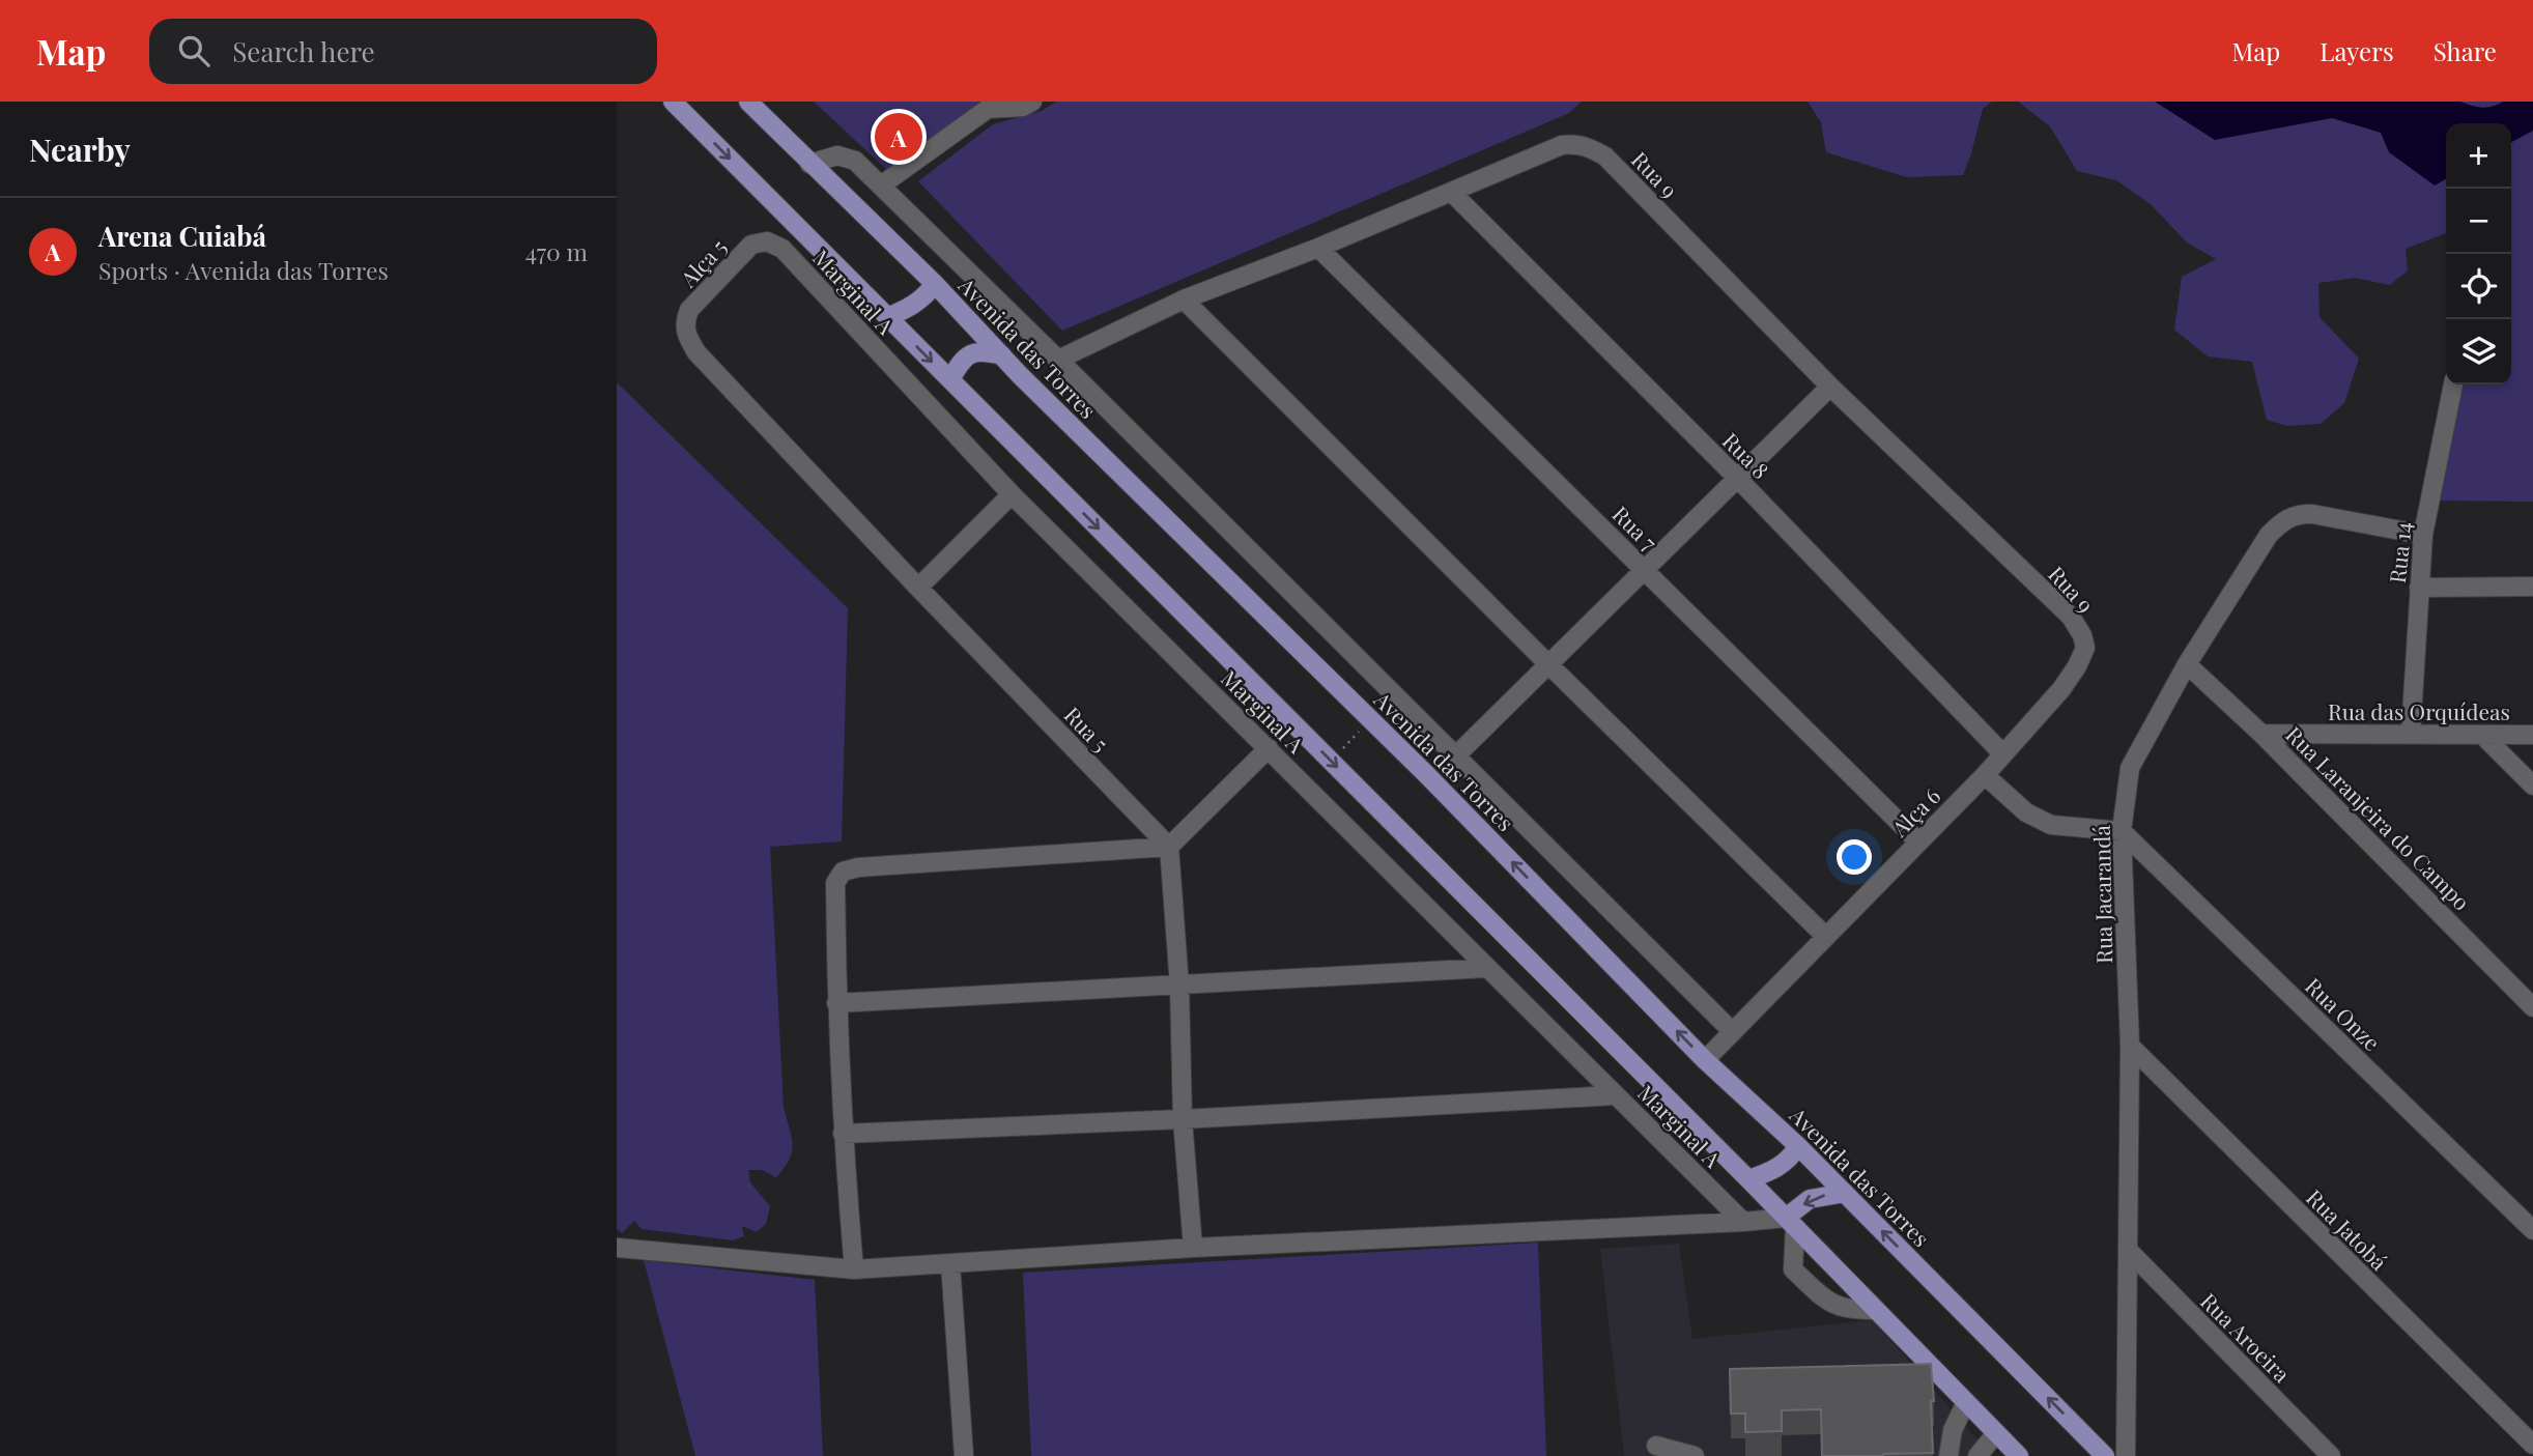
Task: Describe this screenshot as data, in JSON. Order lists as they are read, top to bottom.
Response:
{
  "streets": {
    "main road": ["Avenida das Torres"],
    "street": [
      "Rua 9",
      "Alça 5",
      "Marginal A",
      "Rua 8",
      "Rua 7",
      "Rua 14",
      "Rua das Orquídeas",
      "Rua 5",
      "Alça 6",
      "Rua Laranjeira do Campo",
      "Rua Jacarandá",
      "Rua Onze",
      "Rua Jatobá",
      "Rua Aroeira"
    ]
  },
  "crossings": [
    ["Rua 9", "Rua 8"],
    ["Rua 9", "Rua 7"],
    ["Rua 9", "Alça 6"],
    ["Alça 5", "Marginal A"],
    ["Alça 5", "Rua 5"],
    ["Avenida das Torres", "Alça 6"],
    ["Rua 8", "Alça 6"],
    ["Rua 7", "Alça 6"],
    ["Rua 14", "Rua das Orquídeas"],
    ["Rua 14", "Rua Jacarandá"],
    ["Rua das Orquídeas", "Rua Laranjeira do Campo"],
    ["Rua Laranjeira do Campo", "Rua Jacarandá"],
    ["Rua Jacarandá", "Rua Onze"],
    ["Rua Jacarandá", "Rua Jatobá"],
    ["Rua Jacarandá", "Rua Aroeira"]
  ],
  "page": {
    "header": "Map",
    "search": "Search here",
    "nav": ["Map", "Layers", "Share"],
    "heading": "Nearby",
    "pins": "A",
    "map_buttons": ["+", "−"],
    "list": [
      {
        "mark": "A",
        "name": "Arena Cuiabá",
        "note": "Sports · Avenida das Torres",
        "value": "470 m"
      }
    ]
  }
}
